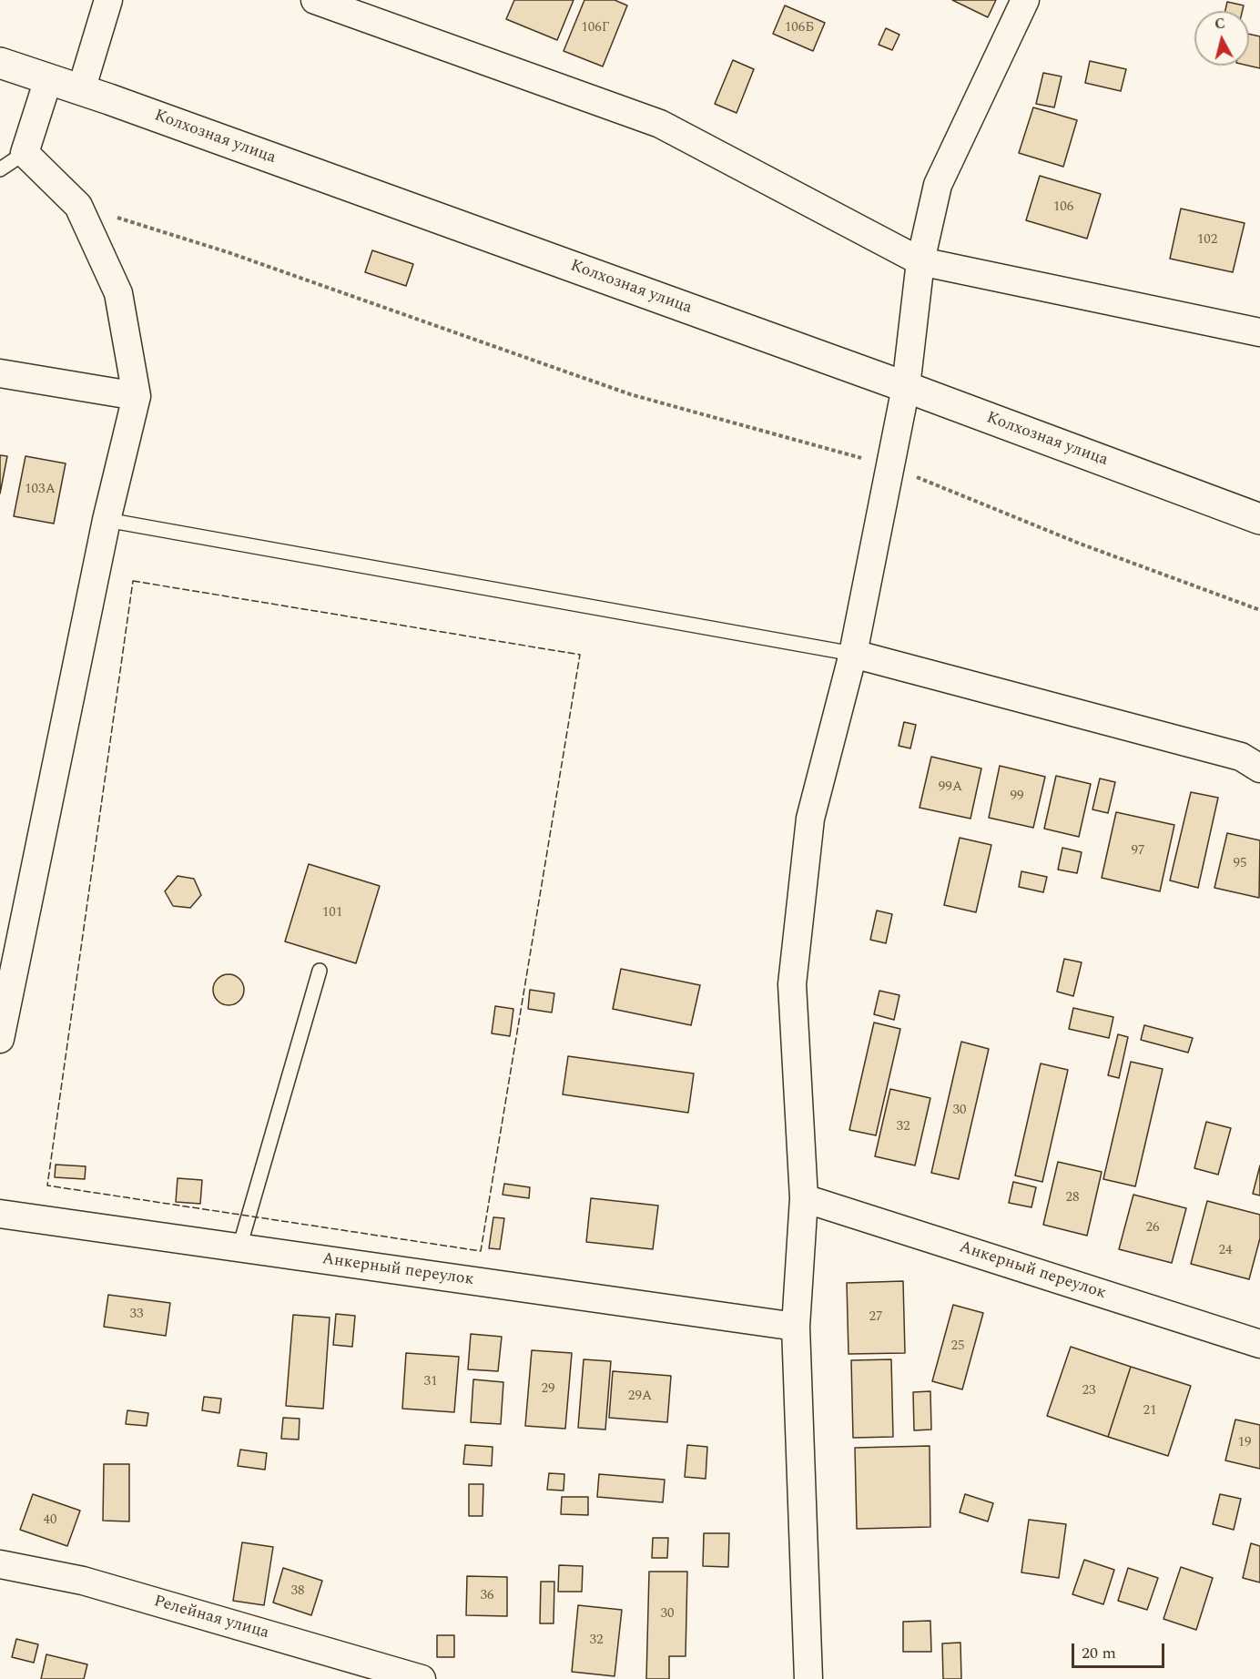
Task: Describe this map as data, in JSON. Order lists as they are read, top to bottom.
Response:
{
  "streets": {
    "main road": ["Колхозная улица"],
    "street": ["Анкерный переулок", "Релейная улица"]
  },
  "house_numbers": [
    "106Г",
    "106Б",
    "106",
    "102",
    "103А",
    "99А",
    "99",
    "97",
    "95",
    "101",
    "30",
    "32",
    "28",
    "26",
    "24",
    "33",
    "27",
    "25",
    "31",
    "29",
    "23",
    "29А",
    "21",
    "19",
    "40",
    "38",
    "36",
    "30",
    "32"
  ],
  "scale_bar": "20 m",
  "north": "top"
}
